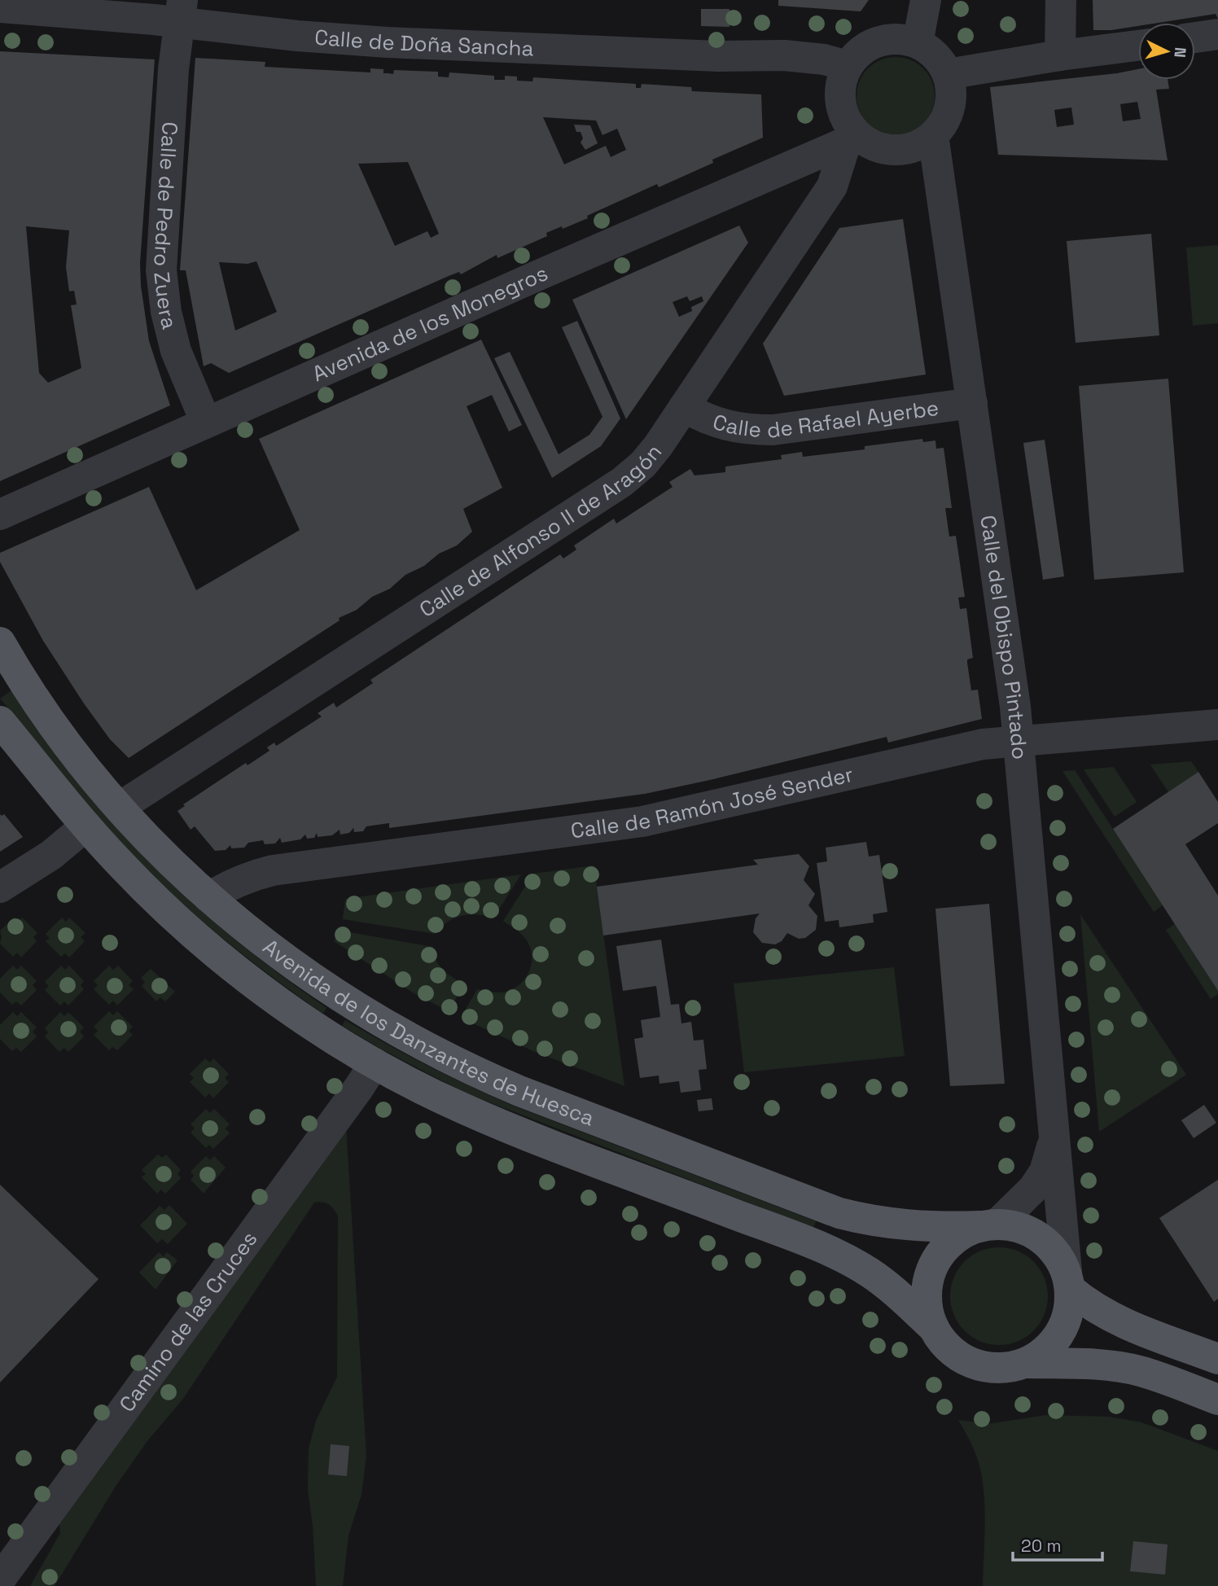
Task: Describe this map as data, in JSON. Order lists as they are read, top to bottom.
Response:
{
  "streets": {
    "main road": ["Avenida de los Danzantes de Huesca"],
    "street": [
      "Calle de Doña Sancha",
      "Calle de Pedro Zuera",
      "Avenida de los Monegros",
      "Calle de Rafael Ayerbe",
      "Calle de Alfonso II de Aragón",
      "Calle del Obispo Pintado",
      "Calle de Ramón José Sender",
      "Camino de las Cruces"
    ]
  },
  "crossings": [
    ["Calle de Doña Sancha", "Calle de Pedro Zuera"],
    ["Calle de Doña Sancha", "Avenida de los Monegros"],
    ["Calle de Doña Sancha", "Calle de Alfonso II de Aragón"],
    ["Calle de Doña Sancha", "Calle del Obispo Pintado"],
    ["Calle de Pedro Zuera", "Avenida de los Monegros"],
    ["Avenida de los Monegros", "Calle de Alfonso II de Aragón"],
    ["Avenida de los Monegros", "Calle del Obispo Pintado"],
    ["Calle de Rafael Ayerbe", "Calle de Alfonso II de Aragón"],
    ["Calle de Rafael Ayerbe", "Calle del Obispo Pintado"],
    ["Calle de Alfonso II de Aragón", "Calle del Obispo Pintado"],
    ["Calle de Alfonso II de Aragón", "Avenida de los Danzantes de Huesca"],
    ["Calle del Obispo Pintado", "Calle de Ramón José Sender"],
    ["Calle del Obispo Pintado", "Avenida de los Danzantes de Huesca"],
    ["Calle de Ramón José Sender", "Avenida de los Danzantes de Huesca"],
    ["Avenida de los Danzantes de Huesca", "Camino de las Cruces"]
  ],
  "scale_bar": "20 m",
  "north": "right"
}
